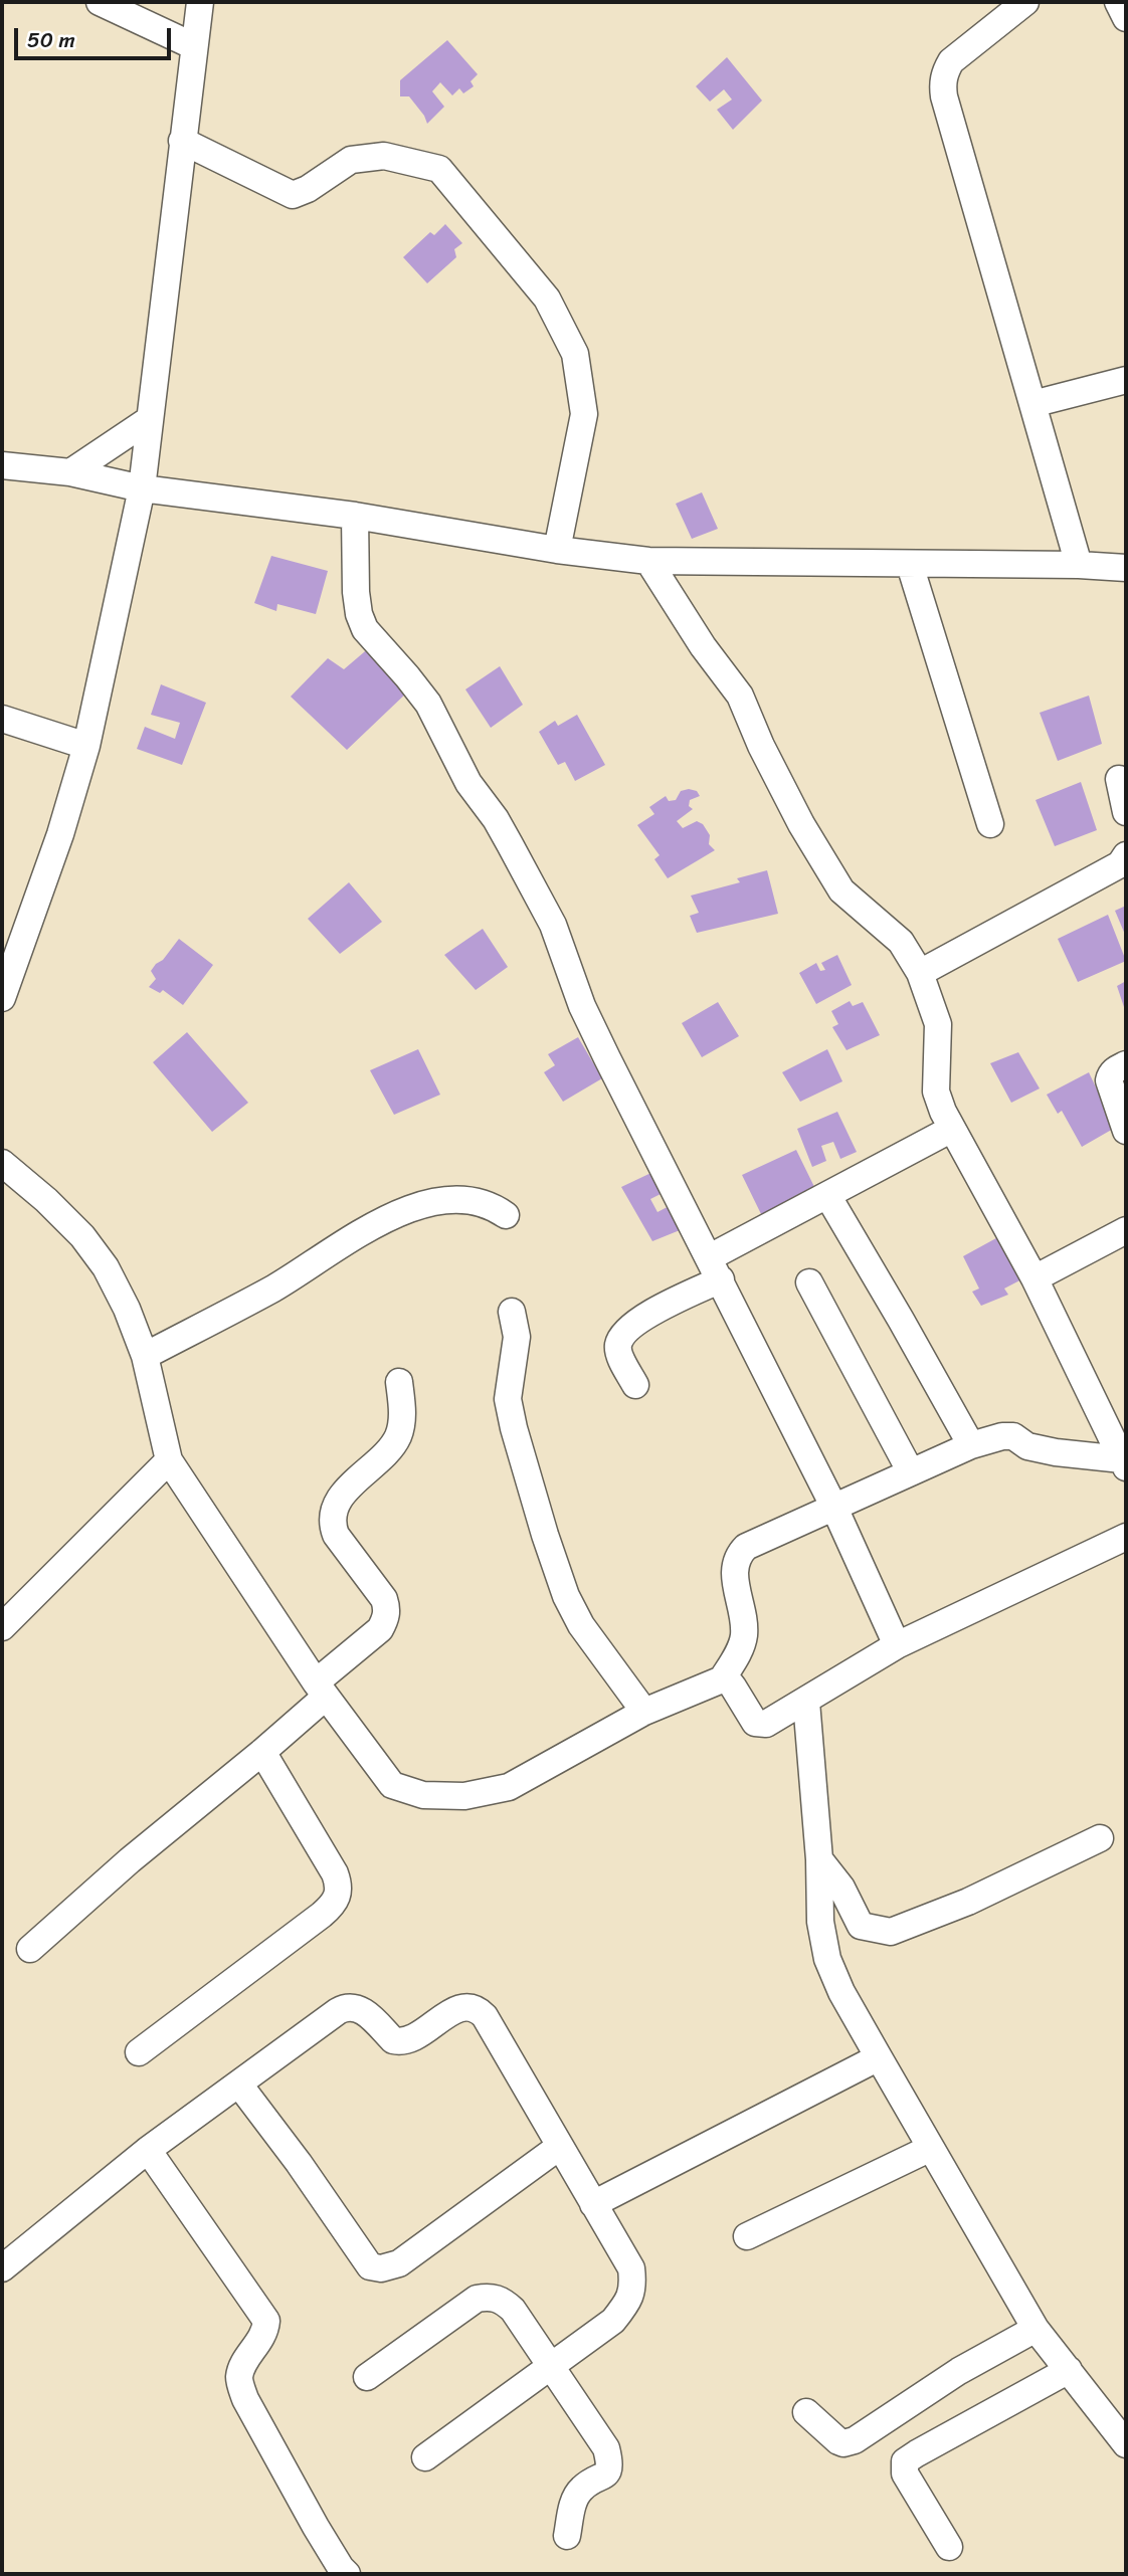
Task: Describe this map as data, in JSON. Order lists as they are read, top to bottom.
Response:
{
  "scale_bar": "50 m"
}
